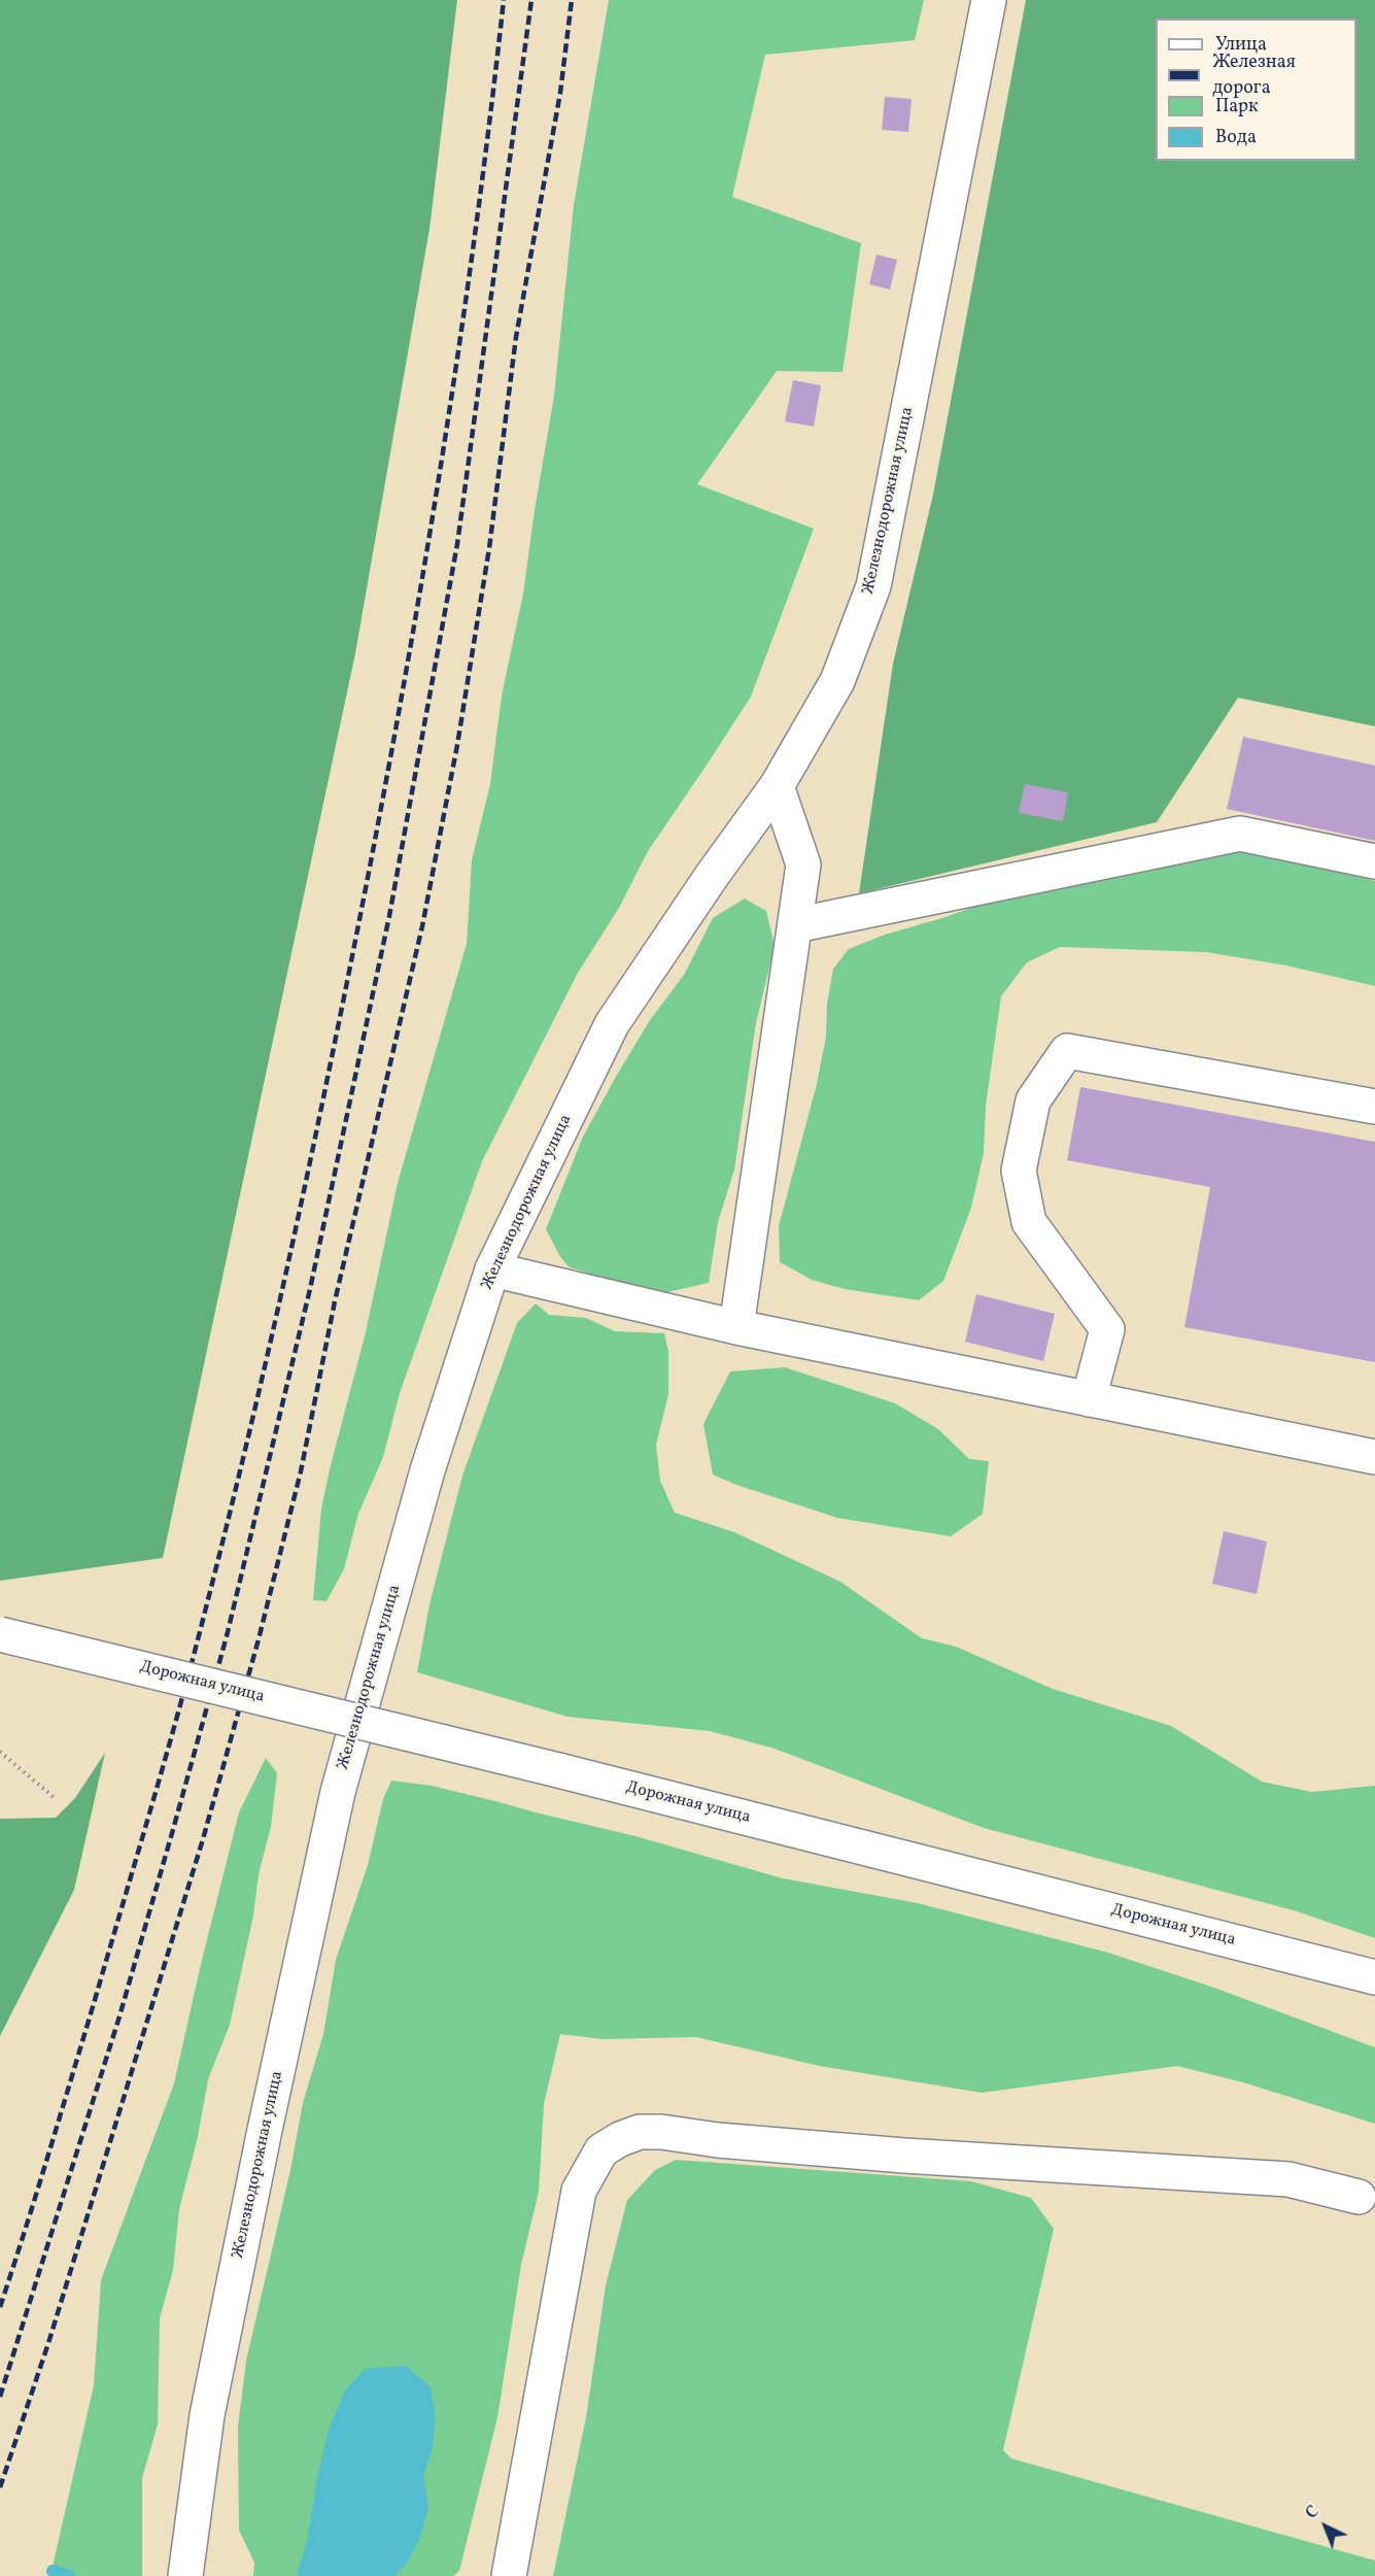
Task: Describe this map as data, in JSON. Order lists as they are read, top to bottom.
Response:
{
  "streets": {
    "main road": ["Железнодорожная улица", "Дорожная улица"]
  },
  "legend": [
    "Улица",
    "Железная дорога",
    "Парк",
    "Вода"
  ],
  "north": "top left"
}
